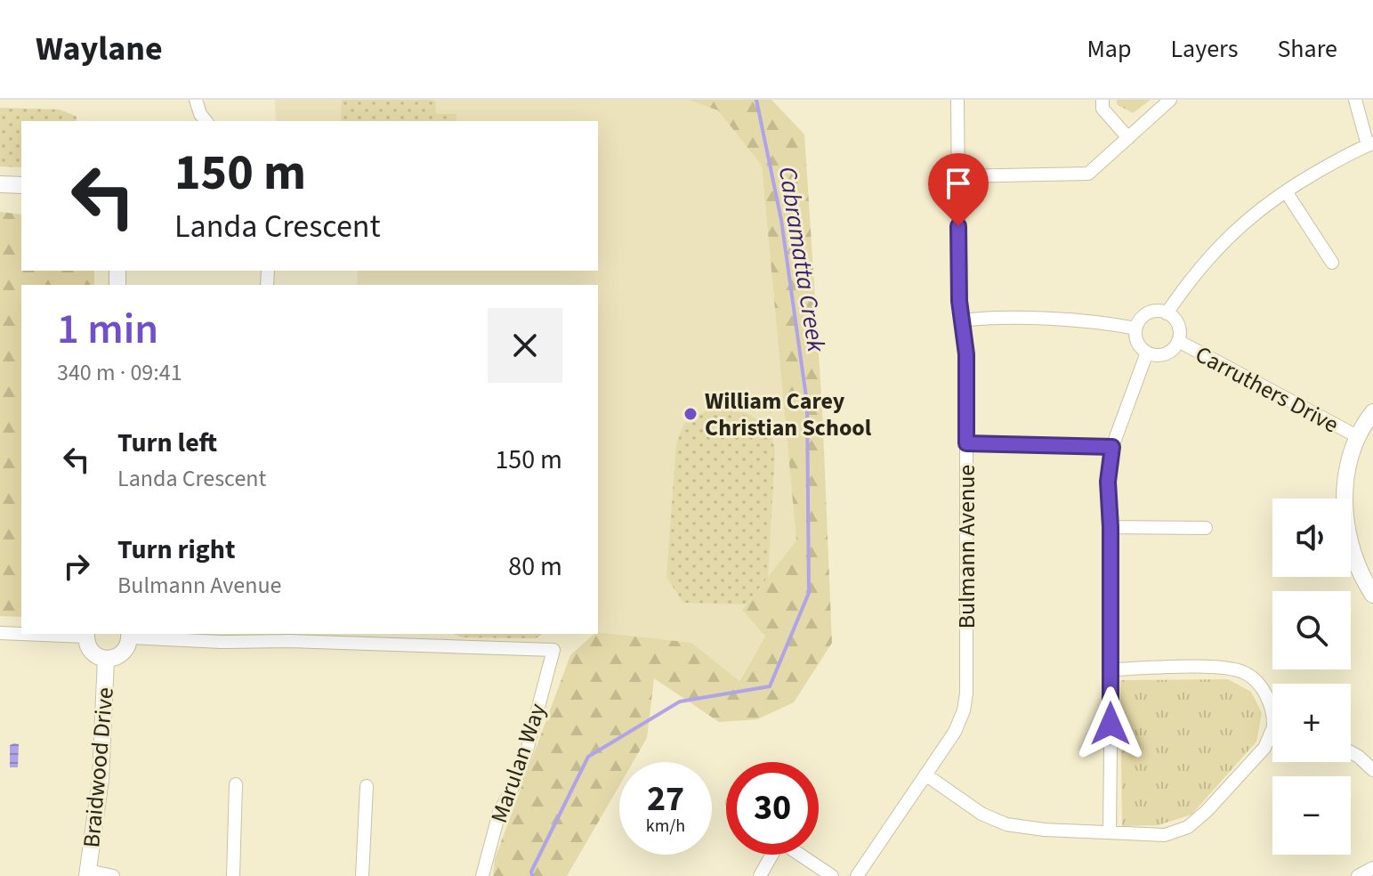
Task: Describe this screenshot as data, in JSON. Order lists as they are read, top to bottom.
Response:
{
  "streets": {
    "street": [
      "Carruthers Drive",
      "Bulmann Avenue",
      "Marulan Way",
      "Braidwood Drive"
    ]
  },
  "water": ["Cabramatta Creek"],
  "places": ["William Carey Christian School"],
  "page": {
    "header": "Waylane",
    "nav": ["Map", "Layers", "Share"],
    "turn": ["150 m", "Landa Crescent"],
    "heading": ["1 min", "340 m · 09:41"],
    "list": [
      {
        "name": "Turn left",
        "note": "Landa Crescent",
        "value": "150 m"
      },
      {
        "name": "Turn right",
        "note": "Bulmann Avenue",
        "value": "80 m"
      }
    ],
    "map_buttons": ["+", "−"],
    "speed": "27 km/h",
    "limit": "30"
  }
}
